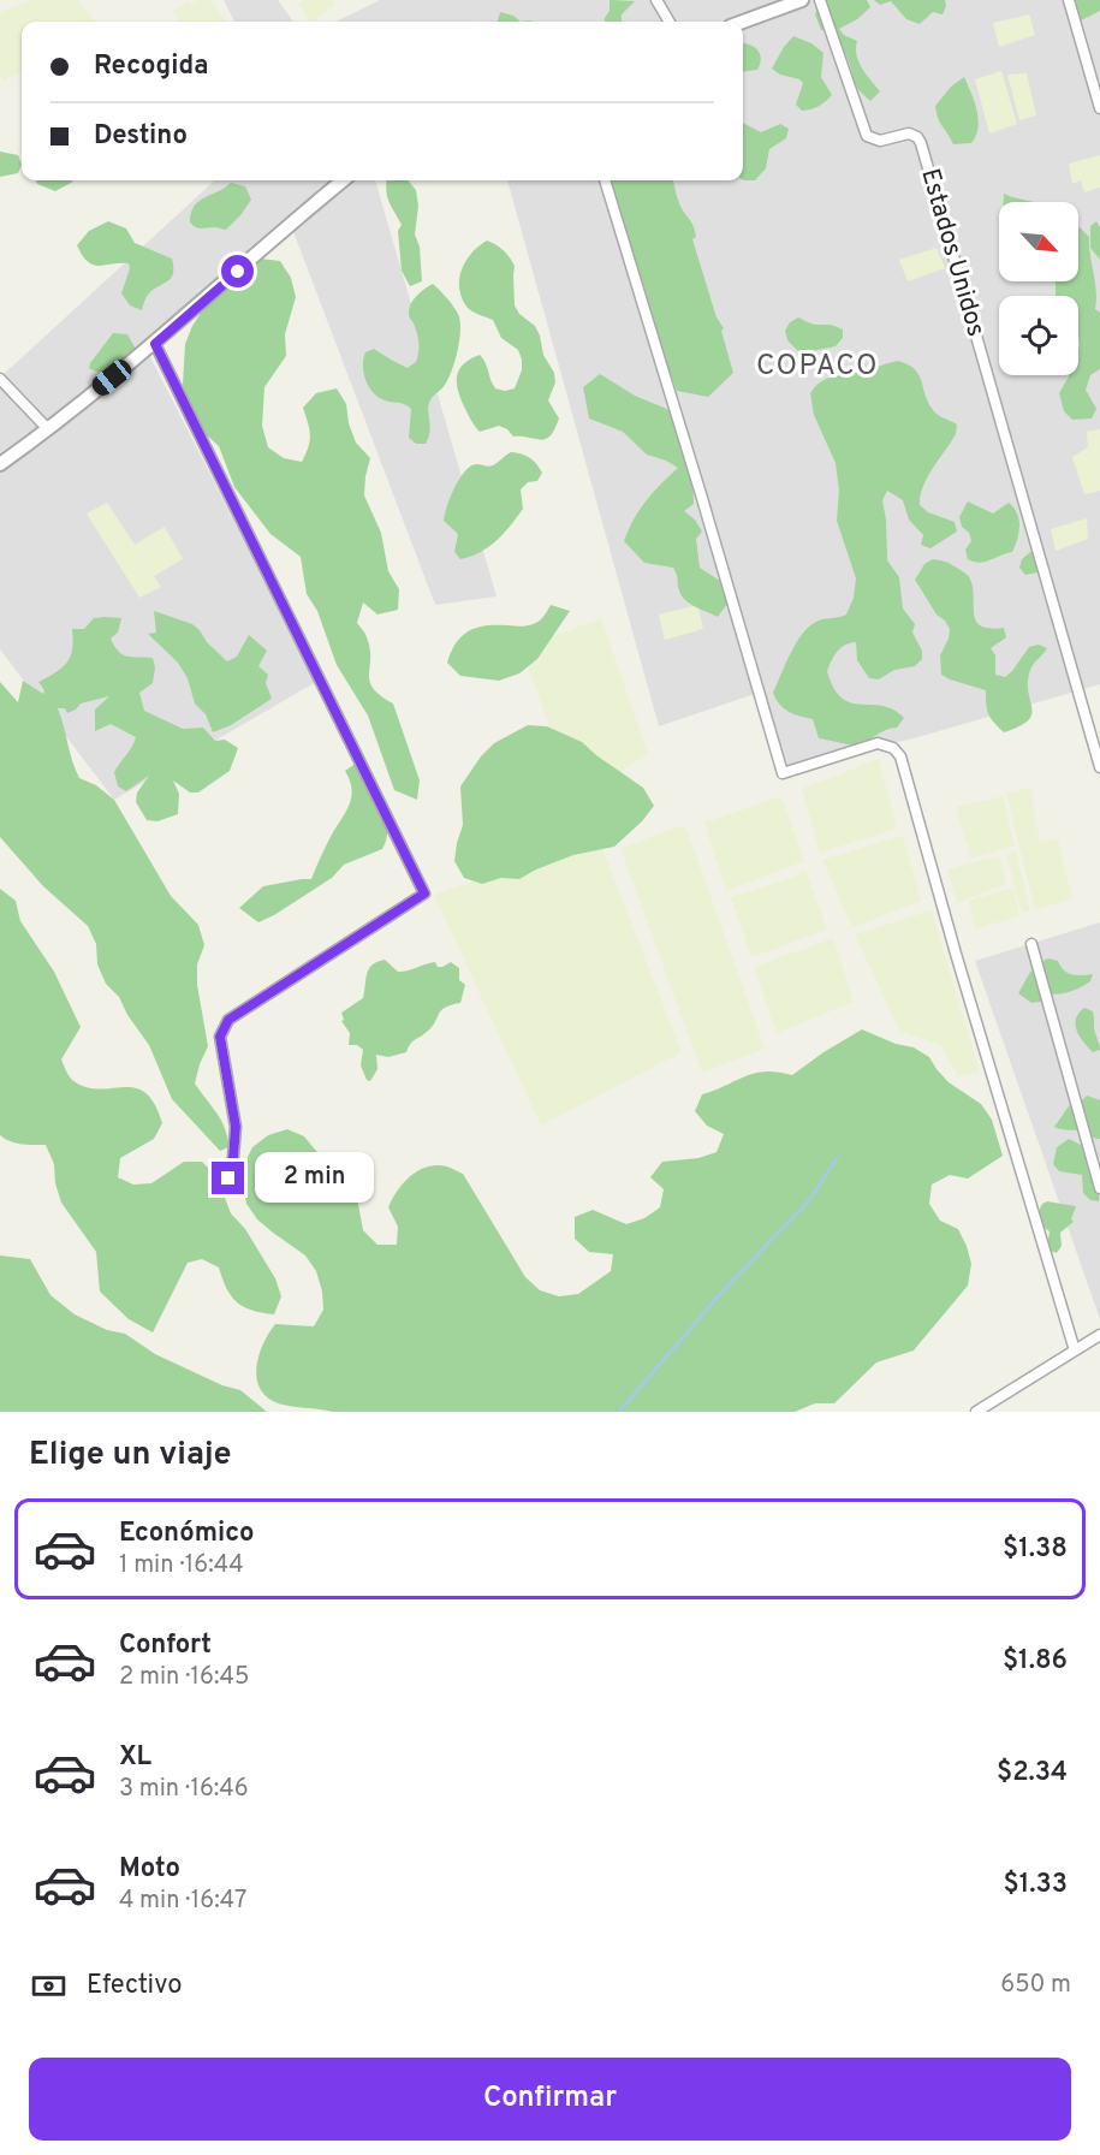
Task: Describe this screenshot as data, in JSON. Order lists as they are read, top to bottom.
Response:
{
  "streets": {
    "street": ["Estados Unidos"]
  },
  "districts": ["COPACO"],
  "north": "bottom right",
  "page": {
    "banner": ["Recogida", "Destino"],
    "bubble": "2 min",
    "heading": "Elige un viaje",
    "list": [
      {
        "name": "Económico",
        "note": "1 min · 16:44",
        "value": "$1.38"
      },
      {
        "name": "Confort",
        "note": "2 min · 16:45",
        "value": "$1.86"
      },
      {
        "name": "XL",
        "note": "3 min · 16:46",
        "value": "$2.34"
      },
      {
        "name": "Moto",
        "note": "4 min · 16:47",
        "value": "$1.33"
      }
    ],
    "pay": ["Efectivo", "650 m"],
    "buttons": "Confirmar"
  }
}
